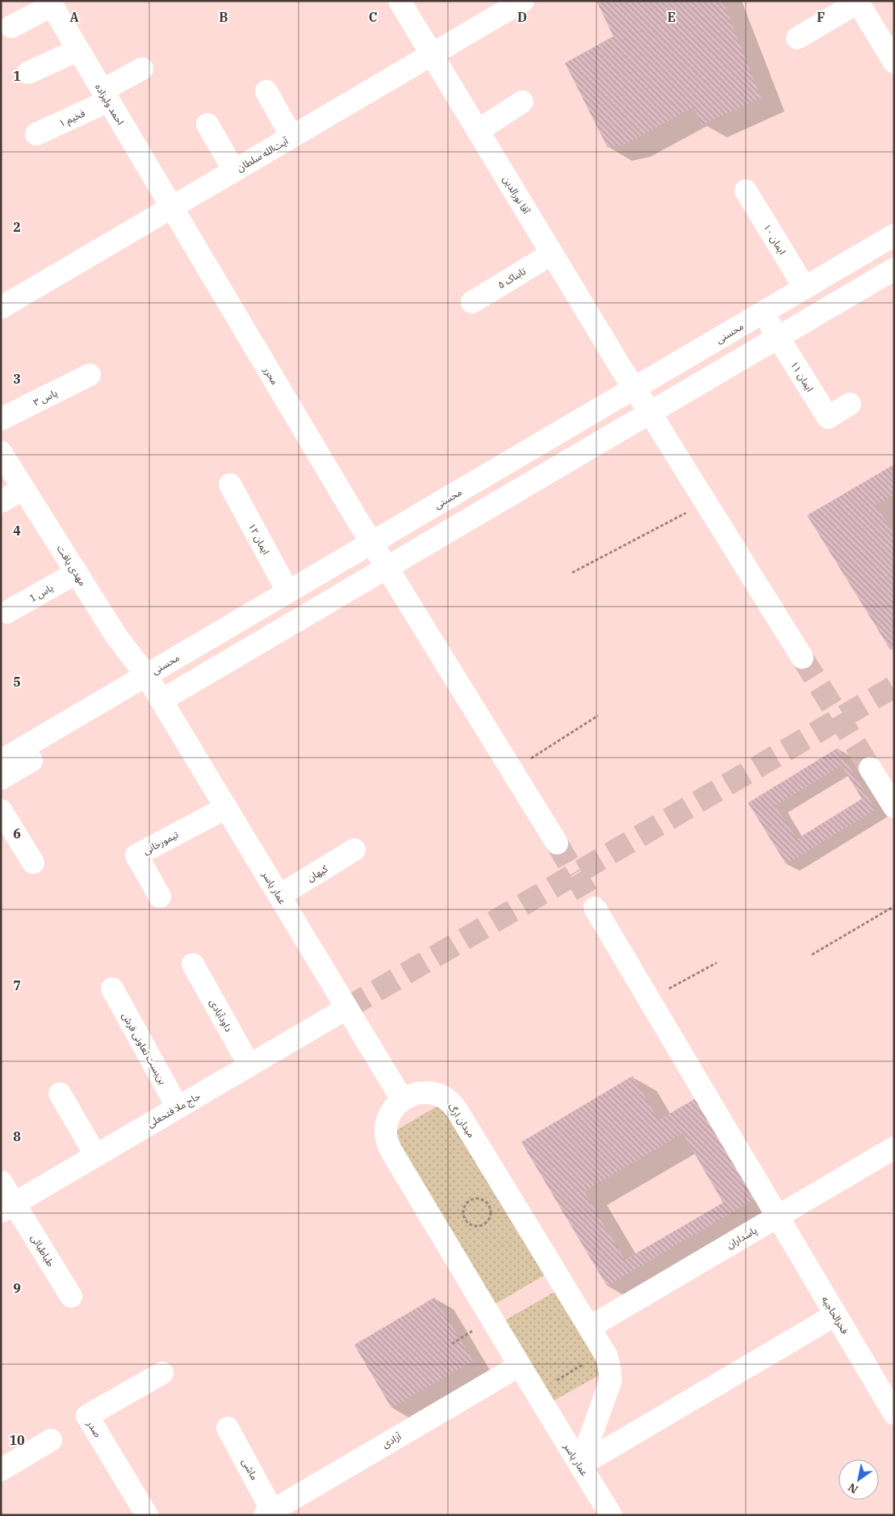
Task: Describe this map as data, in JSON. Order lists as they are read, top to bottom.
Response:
{
  "streets": {
    "street": [
      "احمد ولیزاده",
      "فخیم ۱",
      "آیت‌الله سلطان",
      "آقا نورالدین",
      "ایمان ۱۰",
      "تابناک ۵",
      "محسنی",
      "محرر",
      "ایمان ۱۱",
      "یاس ۳",
      "ایمان ۱۲",
      "مهدی یافت",
      "یاس 1",
      "تیمورخانی",
      "کیهان",
      "عمار یاسر",
      "داودآبادی",
      "بن‌بست تعاونی فرش",
      "حاج ملا فتحعلی",
      "میدان ارگ",
      "پاسداران",
      "طباطبائی",
      "فخرالحاجیه",
      "صدر",
      "آزادی",
      "ماشی"
    ]
  },
  "crossings": [
    ["احمد ولیزاده", "فخیم ۱"],
    ["احمد ولیزاده", "آیت‌الله سلطان"],
    ["احمد ولیزاده", "محرر"],
    ["آیت‌الله سلطان", "آقا نورالدین"],
    ["آیت‌الله سلطان", "محرر"],
    ["آقا نورالدین", "تابناک ۵"],
    ["آقا نورالدین", "محسنی"],
    ["ایمان ۱۰", "محسنی"],
    ["محسنی", "محرر"],
    ["محسنی", "ایمان ۱۱"],
    ["محسنی", "ایمان ۱۲"],
    ["محسنی", "مهدی یافت"],
    ["محسنی", "عمار یاسر"],
    ["مهدی یافت", "یاس 1"],
    ["مهدی یافت", "عمار یاسر"],
    ["تیمورخانی", "عمار یاسر"],
    ["کیهان", "عمار یاسر"],
    ["عمار یاسر", "حاج ملا فتحعلی"],
    ["عمار یاسر", "میدان ارگ"],
    ["داودآبادی", "حاج ملا فتحعلی"],
    ["بن‌بست تعاونی فرش", "حاج ملا فتحعلی"],
    ["حاج ملا فتحعلی", "طباطبائی"],
    ["میدان ارگ", "پاسداران"],
    ["پاسداران", "فخرالحاجیه"],
    ["آزادی", "ماشی"]
  ],
  "north": "bottom left",
  "grid": {
    "columns": [
      "A",
      "B",
      "C",
      "D",
      "E",
      "F"
    ],
    "rows": [
      "1",
      "2",
      "3",
      "4",
      "5",
      "6",
      "7",
      "8",
      "9",
      "10"
    ]
  }
}
